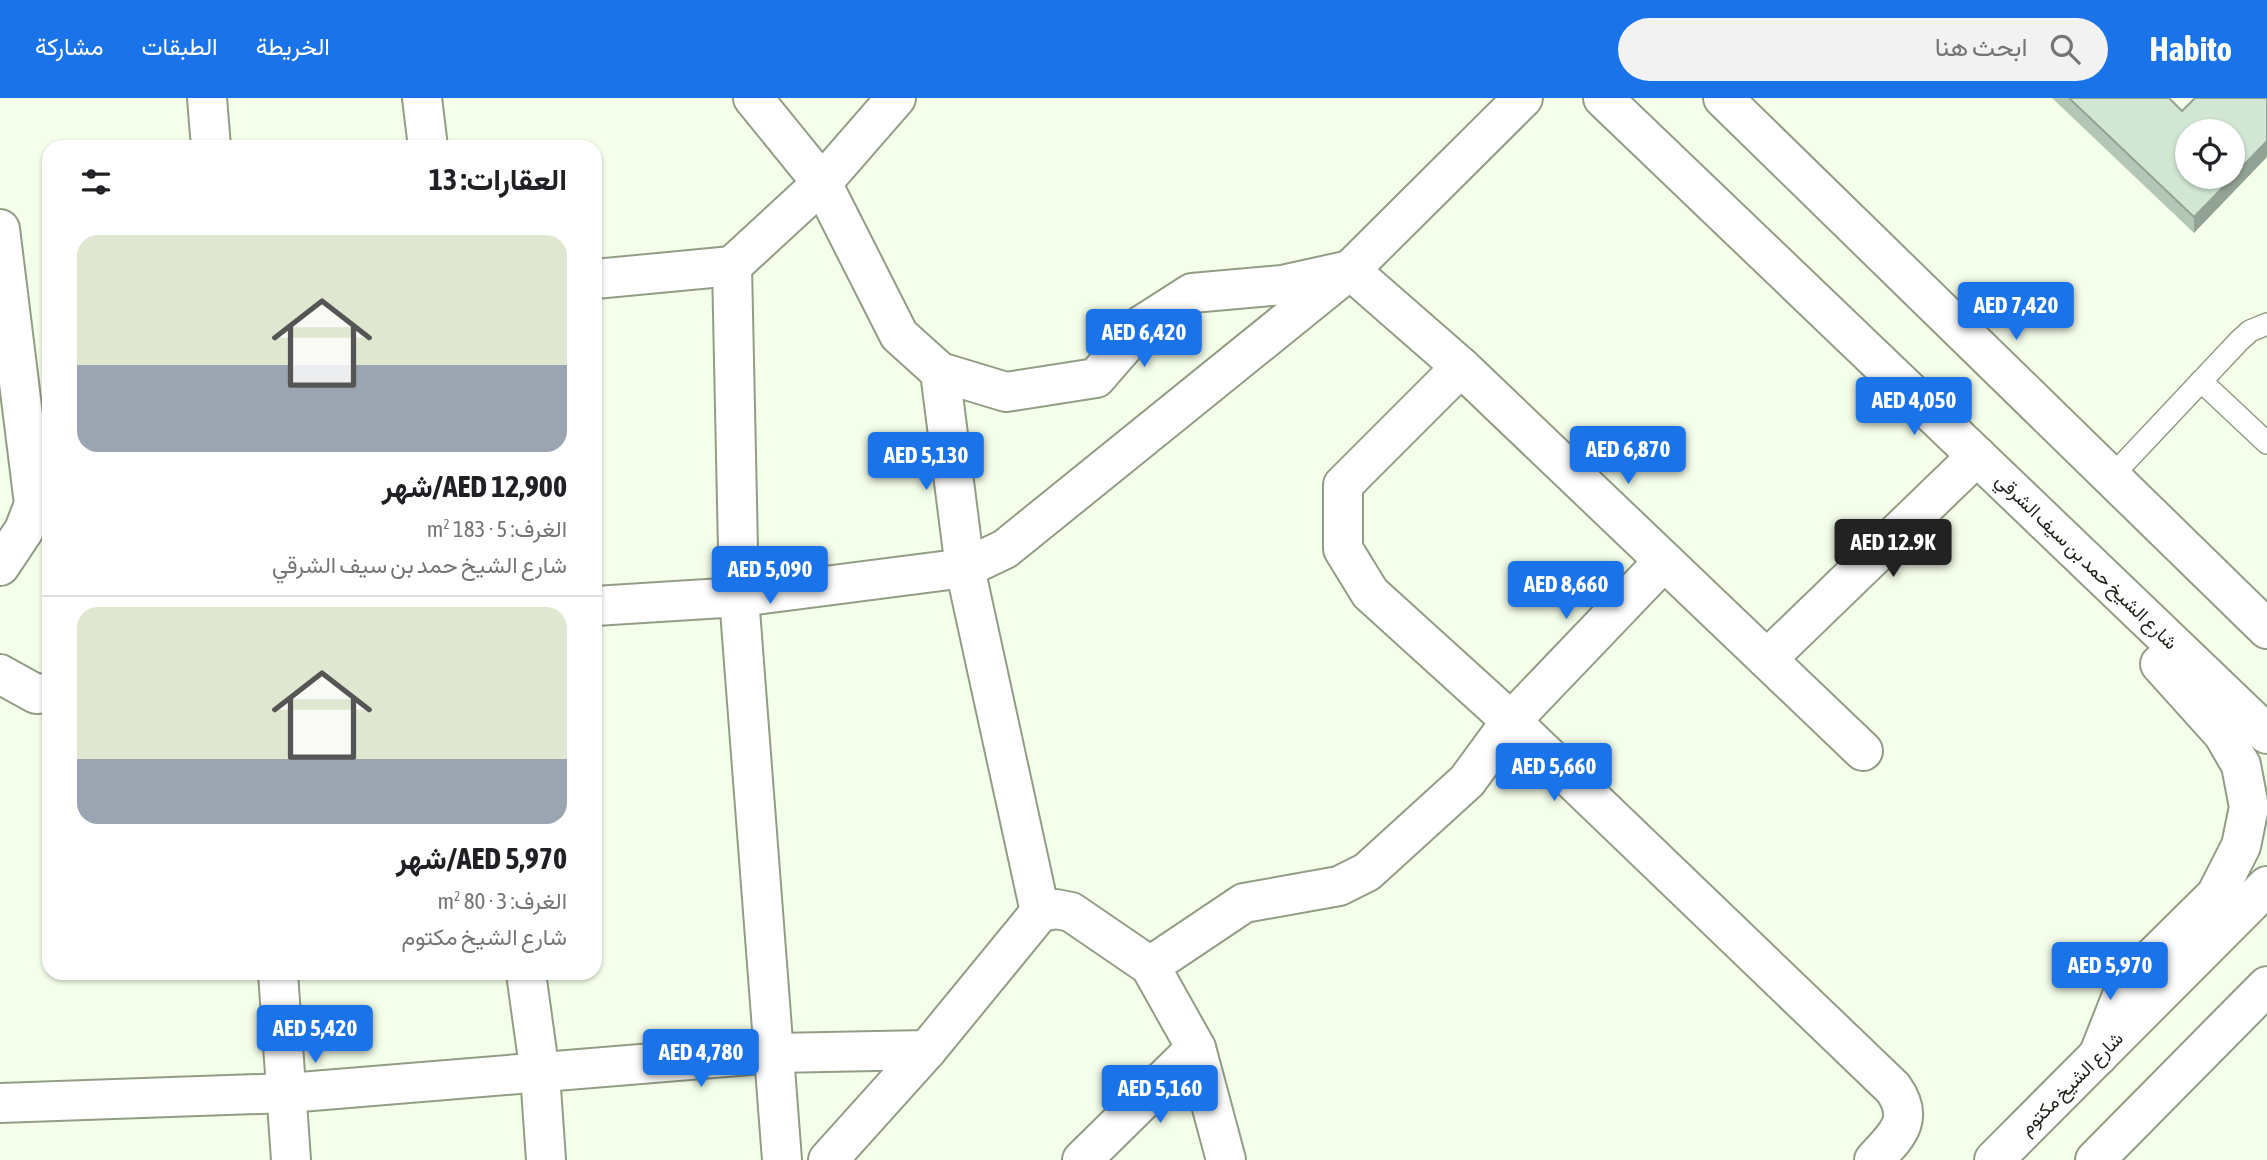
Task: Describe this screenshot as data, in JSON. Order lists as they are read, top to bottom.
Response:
{
  "streets": {
    "street": ["شارع الشيخ حمد بن سيف الشرقي", "شارع الشيخ مكتوم"]
  },
  "page": {
    "header": "Habito",
    "search": "ابحث هنا",
    "nav": ["الخريطة", "الطبقات", "مشاركة"],
    "heading": "العقارات: 13",
    "list": [
      {
        "name": "AED 12,900/شهر",
        "note": "الغرف: 5 · 183 m² · شارع الشيخ حمد بن سيف الشرقي"
      },
      {
        "name": "AED 5,970/شهر",
        "note": "الغرف: 3 · 80 m² · شارع الشيخ مكتوم"
      }
    ],
    "price": [
      "AED 7,420",
      "AED 6,420",
      "AED 4,050",
      "AED 6,870",
      "AED 5,130",
      "AED 12.9K",
      "AED 5,090",
      "AED 8,660",
      "AED 5,660",
      "AED 5,970",
      "AED 5,420",
      "AED 4,780",
      "AED 5,160"
    ]
  }
}
